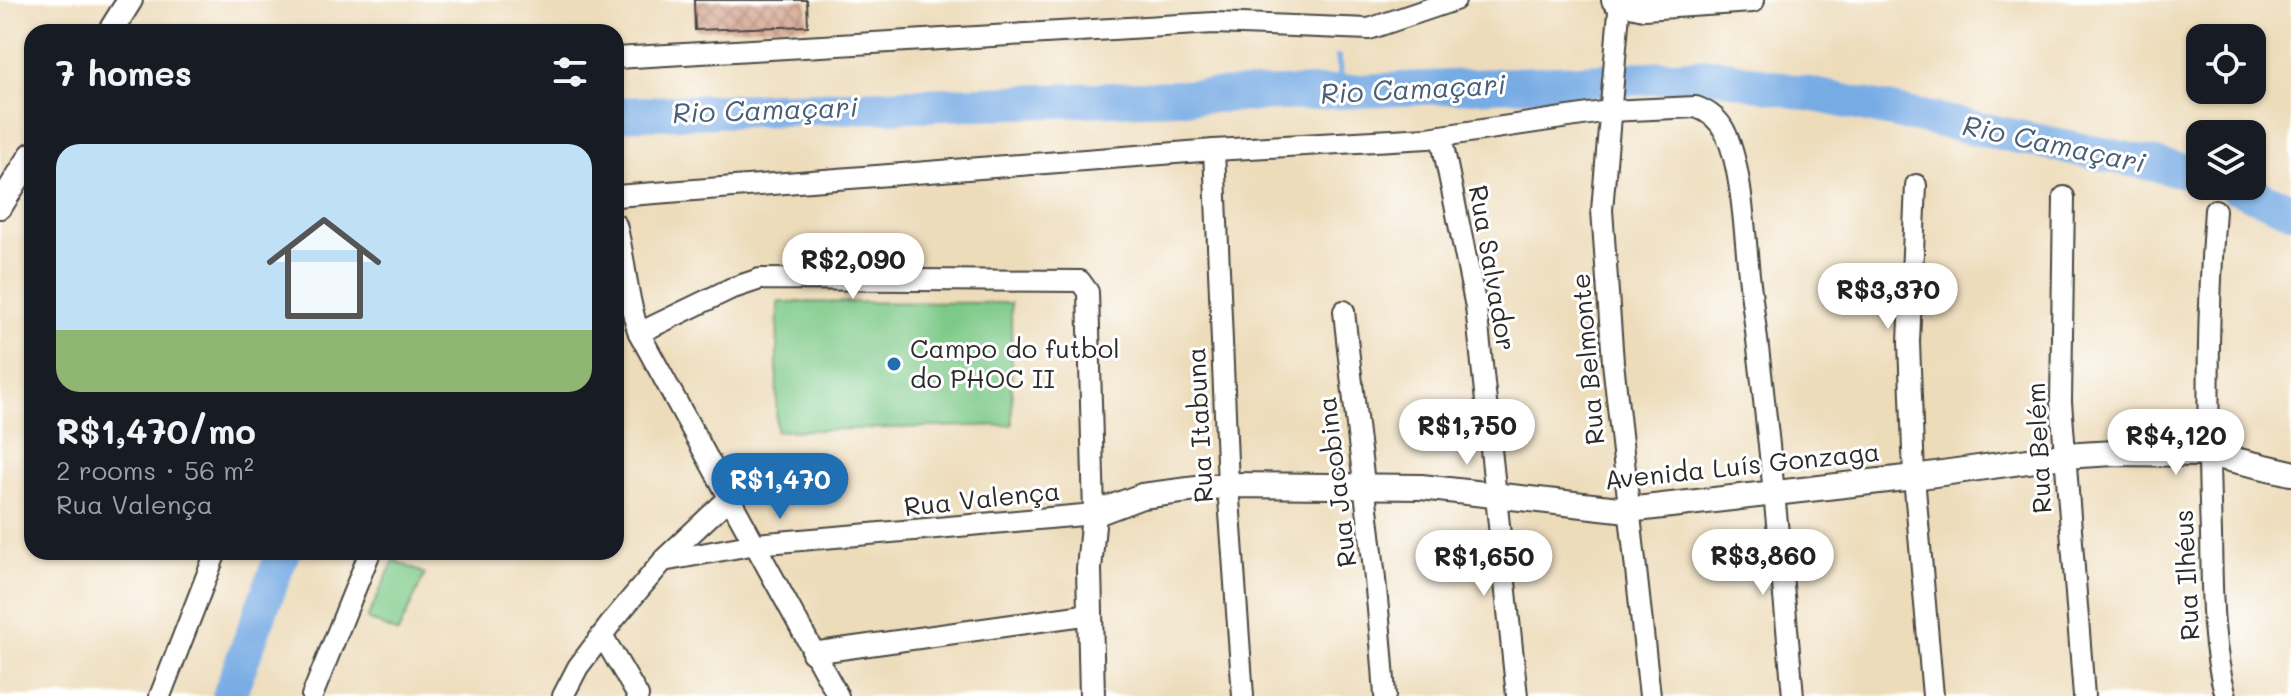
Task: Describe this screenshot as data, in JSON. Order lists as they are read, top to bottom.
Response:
{
  "streets": {
    "street": [
      "Rua Salvador",
      "Rua Belmonte",
      "Rua Itabuna",
      "Rua Belém",
      "Avenida Luís Gonzaga",
      "Rua Jacobina",
      "Rua Valença",
      "Rua Ilhéus"
    ]
  },
  "crossings": [
    ["Rua Salvador", "Avenida Luís Gonzaga"],
    ["Rua Belmonte", "Avenida Luís Gonzaga"],
    ["Rua Itabuna", "Avenida Luís Gonzaga"],
    ["Rua Belém", "Avenida Luís Gonzaga"],
    ["Avenida Luís Gonzaga", "Rua Jacobina"],
    ["Avenida Luís Gonzaga", "Rua Valença"],
    ["Avenida Luís Gonzaga", "Rua Ilhéus"]
  ],
  "water": ["Rio Camaçari"],
  "places": ["Campo do futbol do PHOC II"],
  "page": {
    "heading": "7 homes",
    "list": [
      {
        "name": "R$1,470/mo",
        "note": "2 rooms · 56 m² · Rua Valença"
      }
    ],
    "price": [
      "R$2,090",
      "R$3,370",
      "R$1,750",
      "R$4,120",
      "R$1,470",
      "R$3,860",
      "R$1,650"
    ]
  }
}
